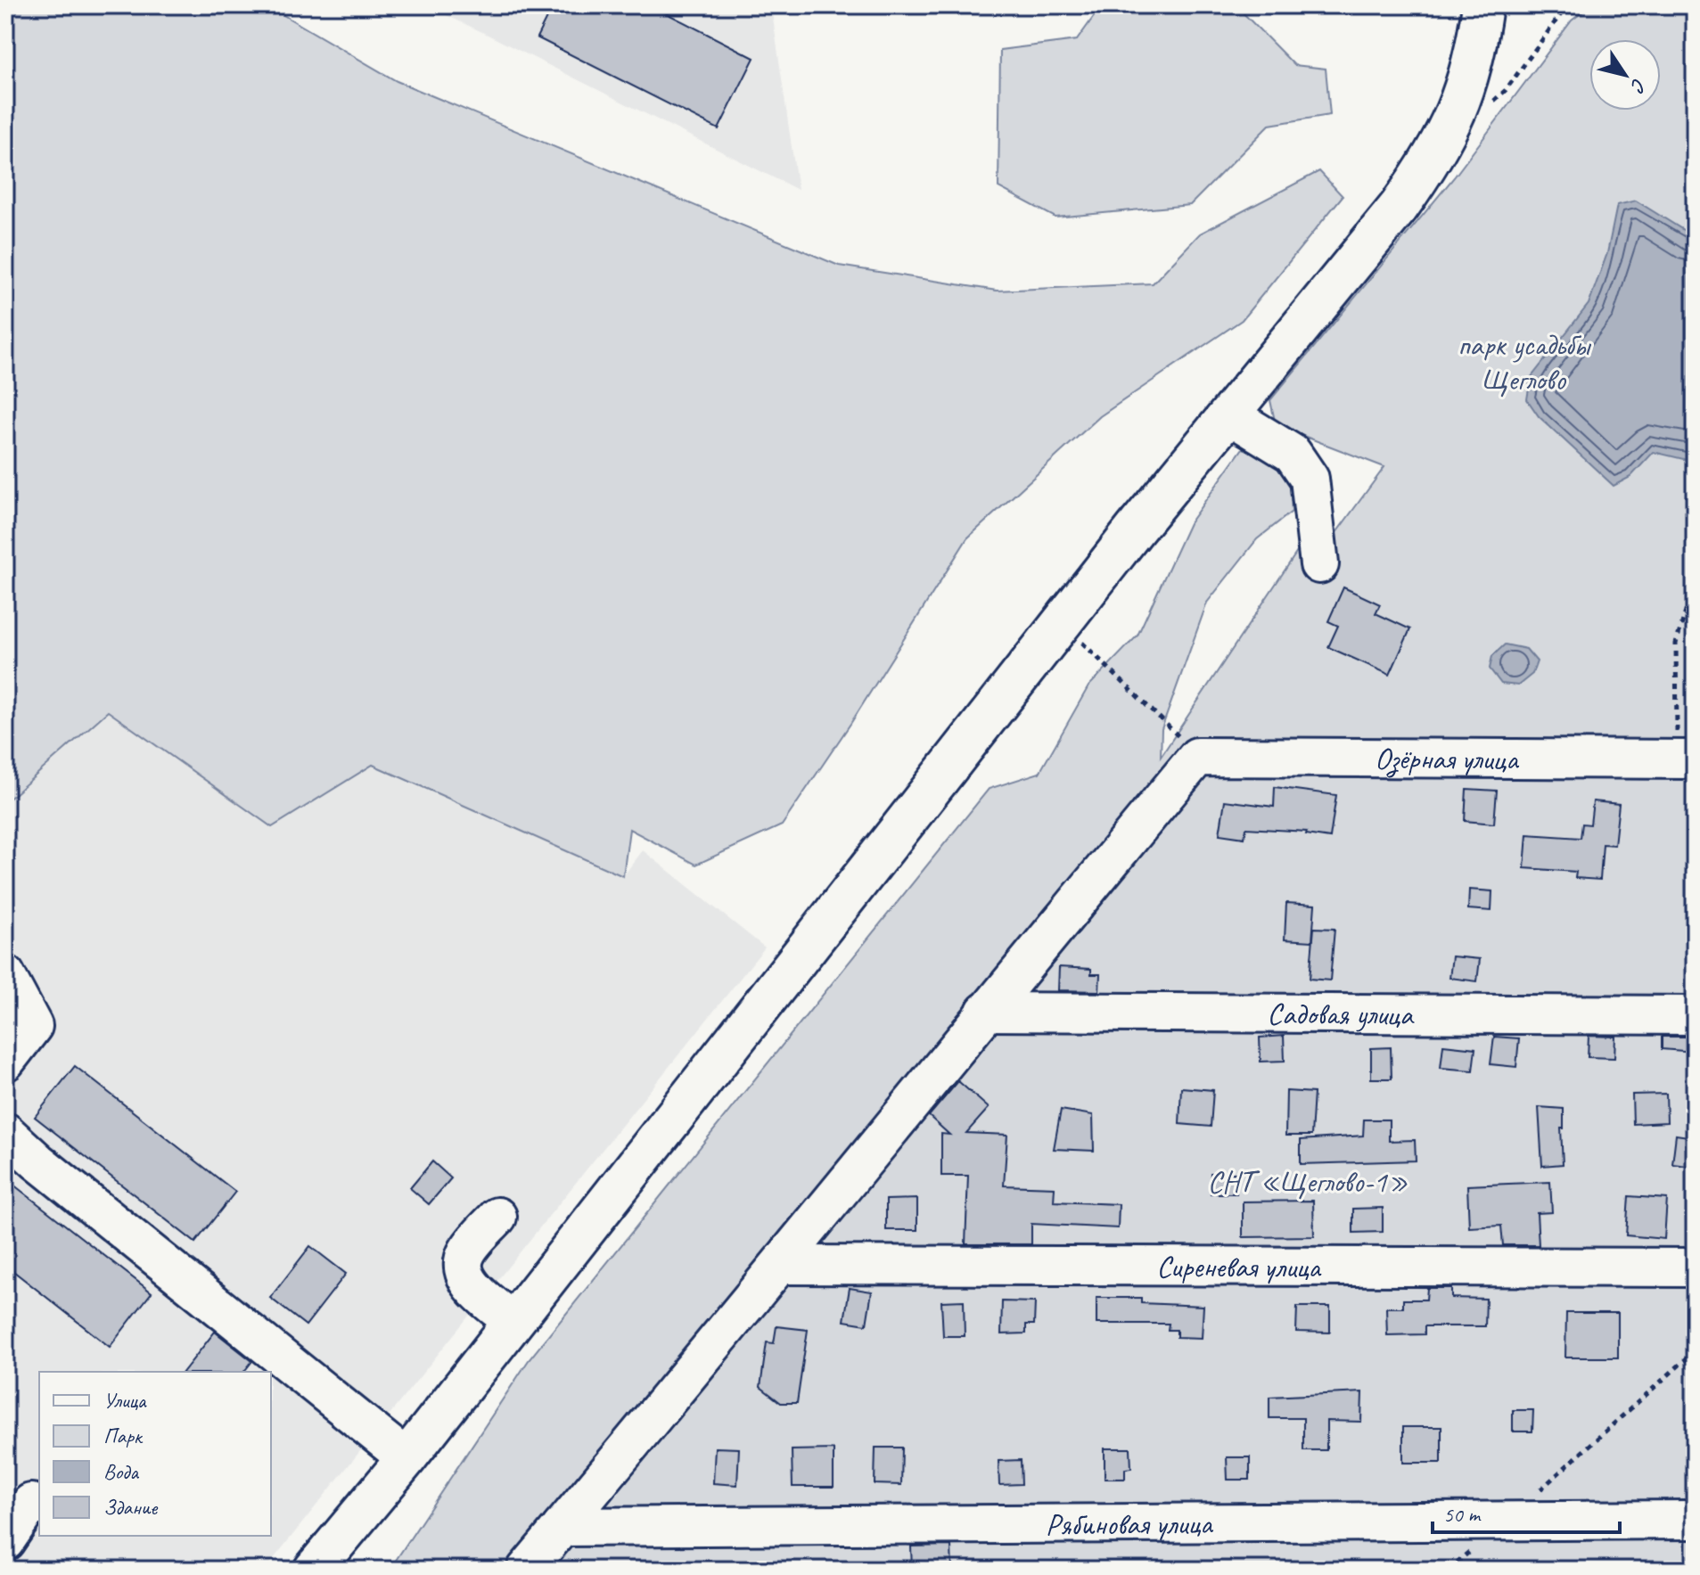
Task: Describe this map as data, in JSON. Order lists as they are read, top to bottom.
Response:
{
  "streets": {
    "street": [
      "Озёрная улица",
      "Садовая улица",
      "Сиреневая улица",
      "Рябиновая улица"
    ]
  },
  "parks": ["парк усадьбы Щеглово", "СНТ «Щеглово-1»"],
  "legend": [
    "Улица",
    "Парк",
    "Вода",
    "Здание"
  ],
  "scale_bar": "50 m",
  "north": "bottom right"
}
